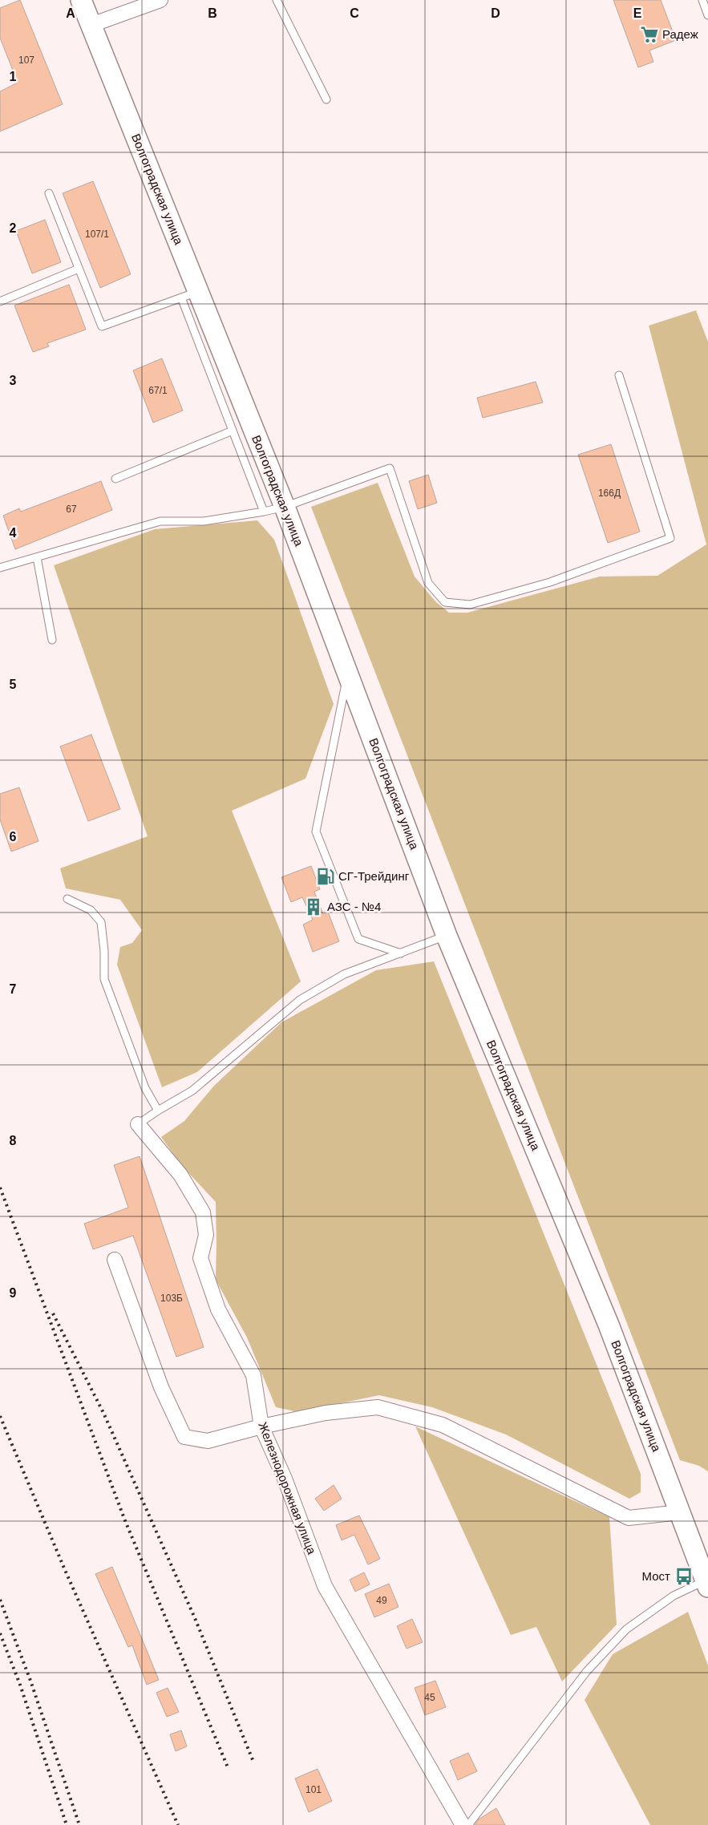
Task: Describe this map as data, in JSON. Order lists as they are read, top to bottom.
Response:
{
  "streets": {
    "main road": ["Волгоградская улица"],
    "street": ["Железнодорожная улица"]
  },
  "places": {
    "supermarket": ["Радеж"],
    "fuel station": ["СГ-Трейдинг"],
    "building": ["АЗС - №4"],
    "bus stop": ["Мост"]
  },
  "house_numbers": [
    "107",
    "107/1",
    "67/1",
    "166Д",
    "67",
    "103Б",
    "49",
    "45",
    "101"
  ],
  "grid": {
    "columns": [
      "A",
      "B",
      "C",
      "D",
      "E"
    ],
    "rows": [
      "1",
      "2",
      "3",
      "4",
      "5",
      "6",
      "7",
      "8",
      "9"
    ]
  }
}
